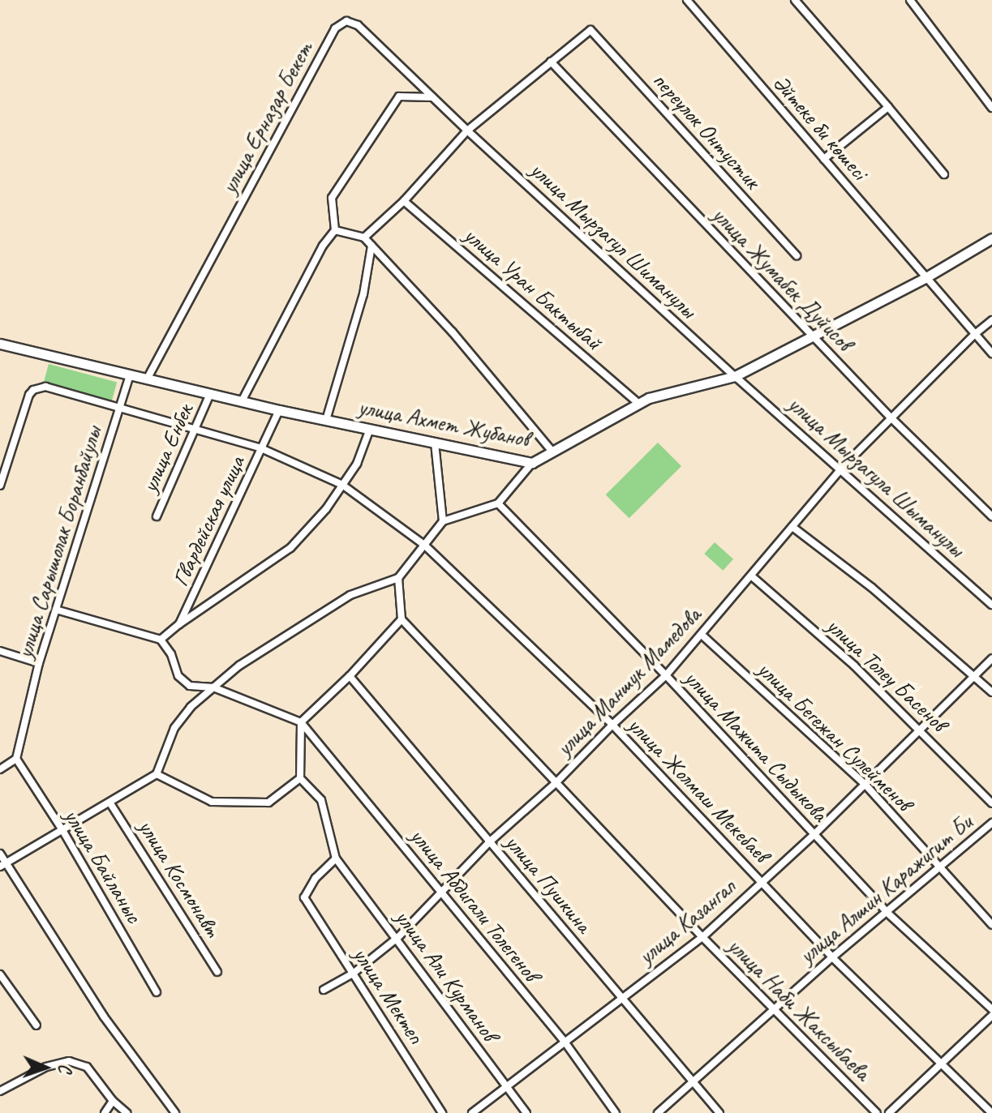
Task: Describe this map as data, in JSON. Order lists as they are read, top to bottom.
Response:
{
  "streets": {
    "main road": ["улица Ахмет Жубанов"],
    "street": [
      "улица Ерназар Бекет",
      "Әйтеке би көшесі",
      "переулок Онтустик",
      "улица Мырзагул Шиманулы",
      "улица Жумабек Дуйисов",
      "улица Уран Бактыбай",
      "улица Енбек",
      "улица Мырзагула Шыманулы",
      "Гвардейская улица",
      "улица Сарышолак Боранбайулы",
      "улица Толеу Басенов",
      "улица Маншук Мамедова",
      "улица Бегежан Сулейменов",
      "улица Мажита Сыдыкова",
      "улица Жолмаш Мекебаев",
      "улица Байланыс",
      "улица Космонавт",
      "улица Пушкина",
      "улица Алшин Каражигит Би",
      "улица Абдигали Толегенов",
      "улица Казангап",
      "улица Али Курманов",
      "улица Мектеп",
      "улица Наби Жаксыбаева"
    ]
  },
  "crossings": [
    ["улица Ерназар Бекет", "улица Мырзагул Шиманулы"],
    ["улица Ерназар Бекет", "улица Ахмет Жубанов"],
    ["Әйтеке би көшесі", "улица Ахмет Жубанов"],
    ["Әйтеке би көшесі", "улица Маншук Мамедова"],
    ["переулок Онтустик", "улица Жумабек Дуйисов"],
    ["улица Мырзагул Шиманулы", "улица Ахмет Жубанов"],
    ["улица Мырзагул Шиманулы", "улица Мырзагула Шыманулы"],
    ["улица Жумабек Дуйисов", "улица Ахмет Жубанов"],
    ["улица Жумабек Дуйисов", "улица Маншук Мамедова"],
    ["улица Уран Бактыбай", "улица Ахмет Жубанов"],
    ["улица Ахмет Жубанов", "улица Енбек"],
    ["улица Ахмет Жубанов", "улица Мырзагула Шыманулы"],
    ["улица Ахмет Жубанов", "Гвардейская улица"],
    ["улица Ахмет Жубанов", "улица Сарышолак Боранбайулы"],
    ["улица Енбек", "улица Жолмаш Мекебаев"],
    ["улица Мырзагула Шыманулы", "улица Маншук Мамедова"],
    ["Гвардейская улица", "улица Жолмаш Мекебаев"],
    ["улица Сарышолак Боранбайулы", "улица Жолмаш Мекебаев"],
    ["улица Сарышолак Боранбайулы", "улица Байланыс"],
    ["улица Толеу Басенов", "улица Маншук Мамедова"],
    ["улица Толеу Басенов", "улица Казангап"],
    ["улица Маншук Мамедова", "улица Бегежан Сулейменов"],
    ["улица Маншук Мамедова", "улица Мажита Сыдыкова"],
    ["улица Маншук Мамедова", "улица Жолмаш Мекебаев"],
    ["улица Маншук Мамедова", "улица Пушкина"],
    ["улица Маншук Мамедова", "улица Абдигали Толегенов"],
    ["улица Маншук Мамедова", "улица Али Курманов"],
    ["улица Маншук Мамедова", "улица Мектеп"],
    ["улица Маншук Мамедова", "улица Наби Жаксыбаева"],
    ["улица Бегежан Сулейменов", "улица Алшин Каражигит Би"],
    ["улица Бегежан Сулейменов", "улица Казангап"],
    ["улица Мажита Сыдыкова", "улица Алшин Каражигит Би"],
    ["улица Мажита Сыдыкова", "улица Казангап"],
    ["улица Жолмаш Мекебаев", "улица Алшин Каражигит Би"],
    ["улица Жолмаш Мекебаев", "улица Казангап"],
    ["улица Пушкина", "улица Алшин Каражигит Би"],
    ["улица Пушкина", "улица Казангап"],
    ["улица Алшин Каражигит Би", "улица Наби Жаксыбаева"],
    ["улица Абдигали Толегенов", "улица Казангап"],
    ["улица Казангап", "улица Али Курманов"],
    ["улица Казангап", "улица Наби Жаксыбаева"],
    ["улица Али Курманов", "улица Мектеп"]
  ],
  "north": "right"
}
